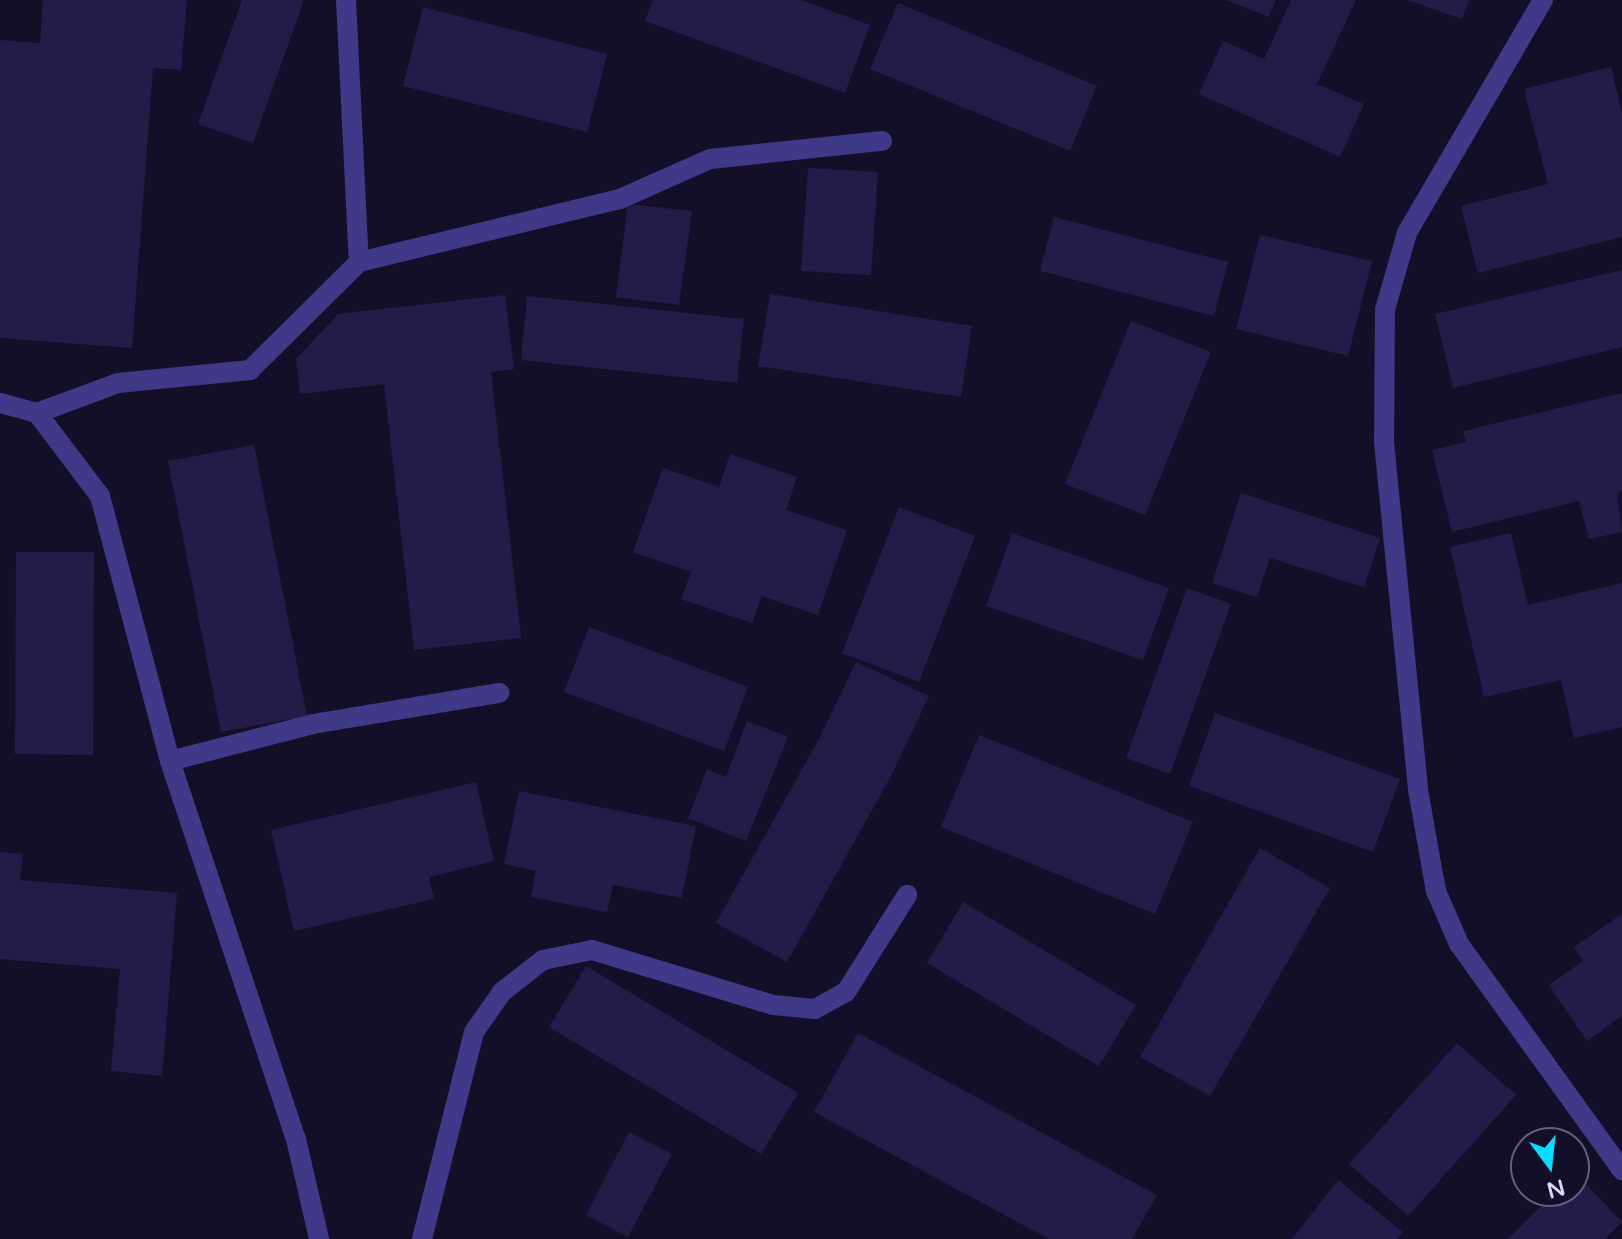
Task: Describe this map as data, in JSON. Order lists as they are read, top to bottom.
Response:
{
  "north": "bottom"
}
